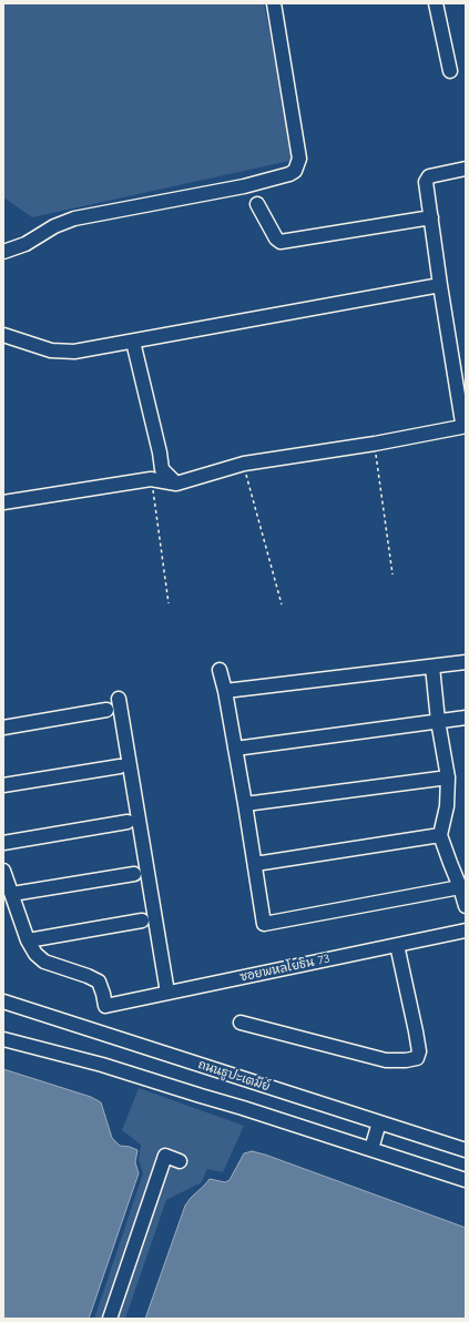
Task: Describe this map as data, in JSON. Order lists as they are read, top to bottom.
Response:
{
  "streets": {
    "street": ["ซอยพหลโยธิน 73", "ถนนธูปะเตมีย์"]
  }
}
